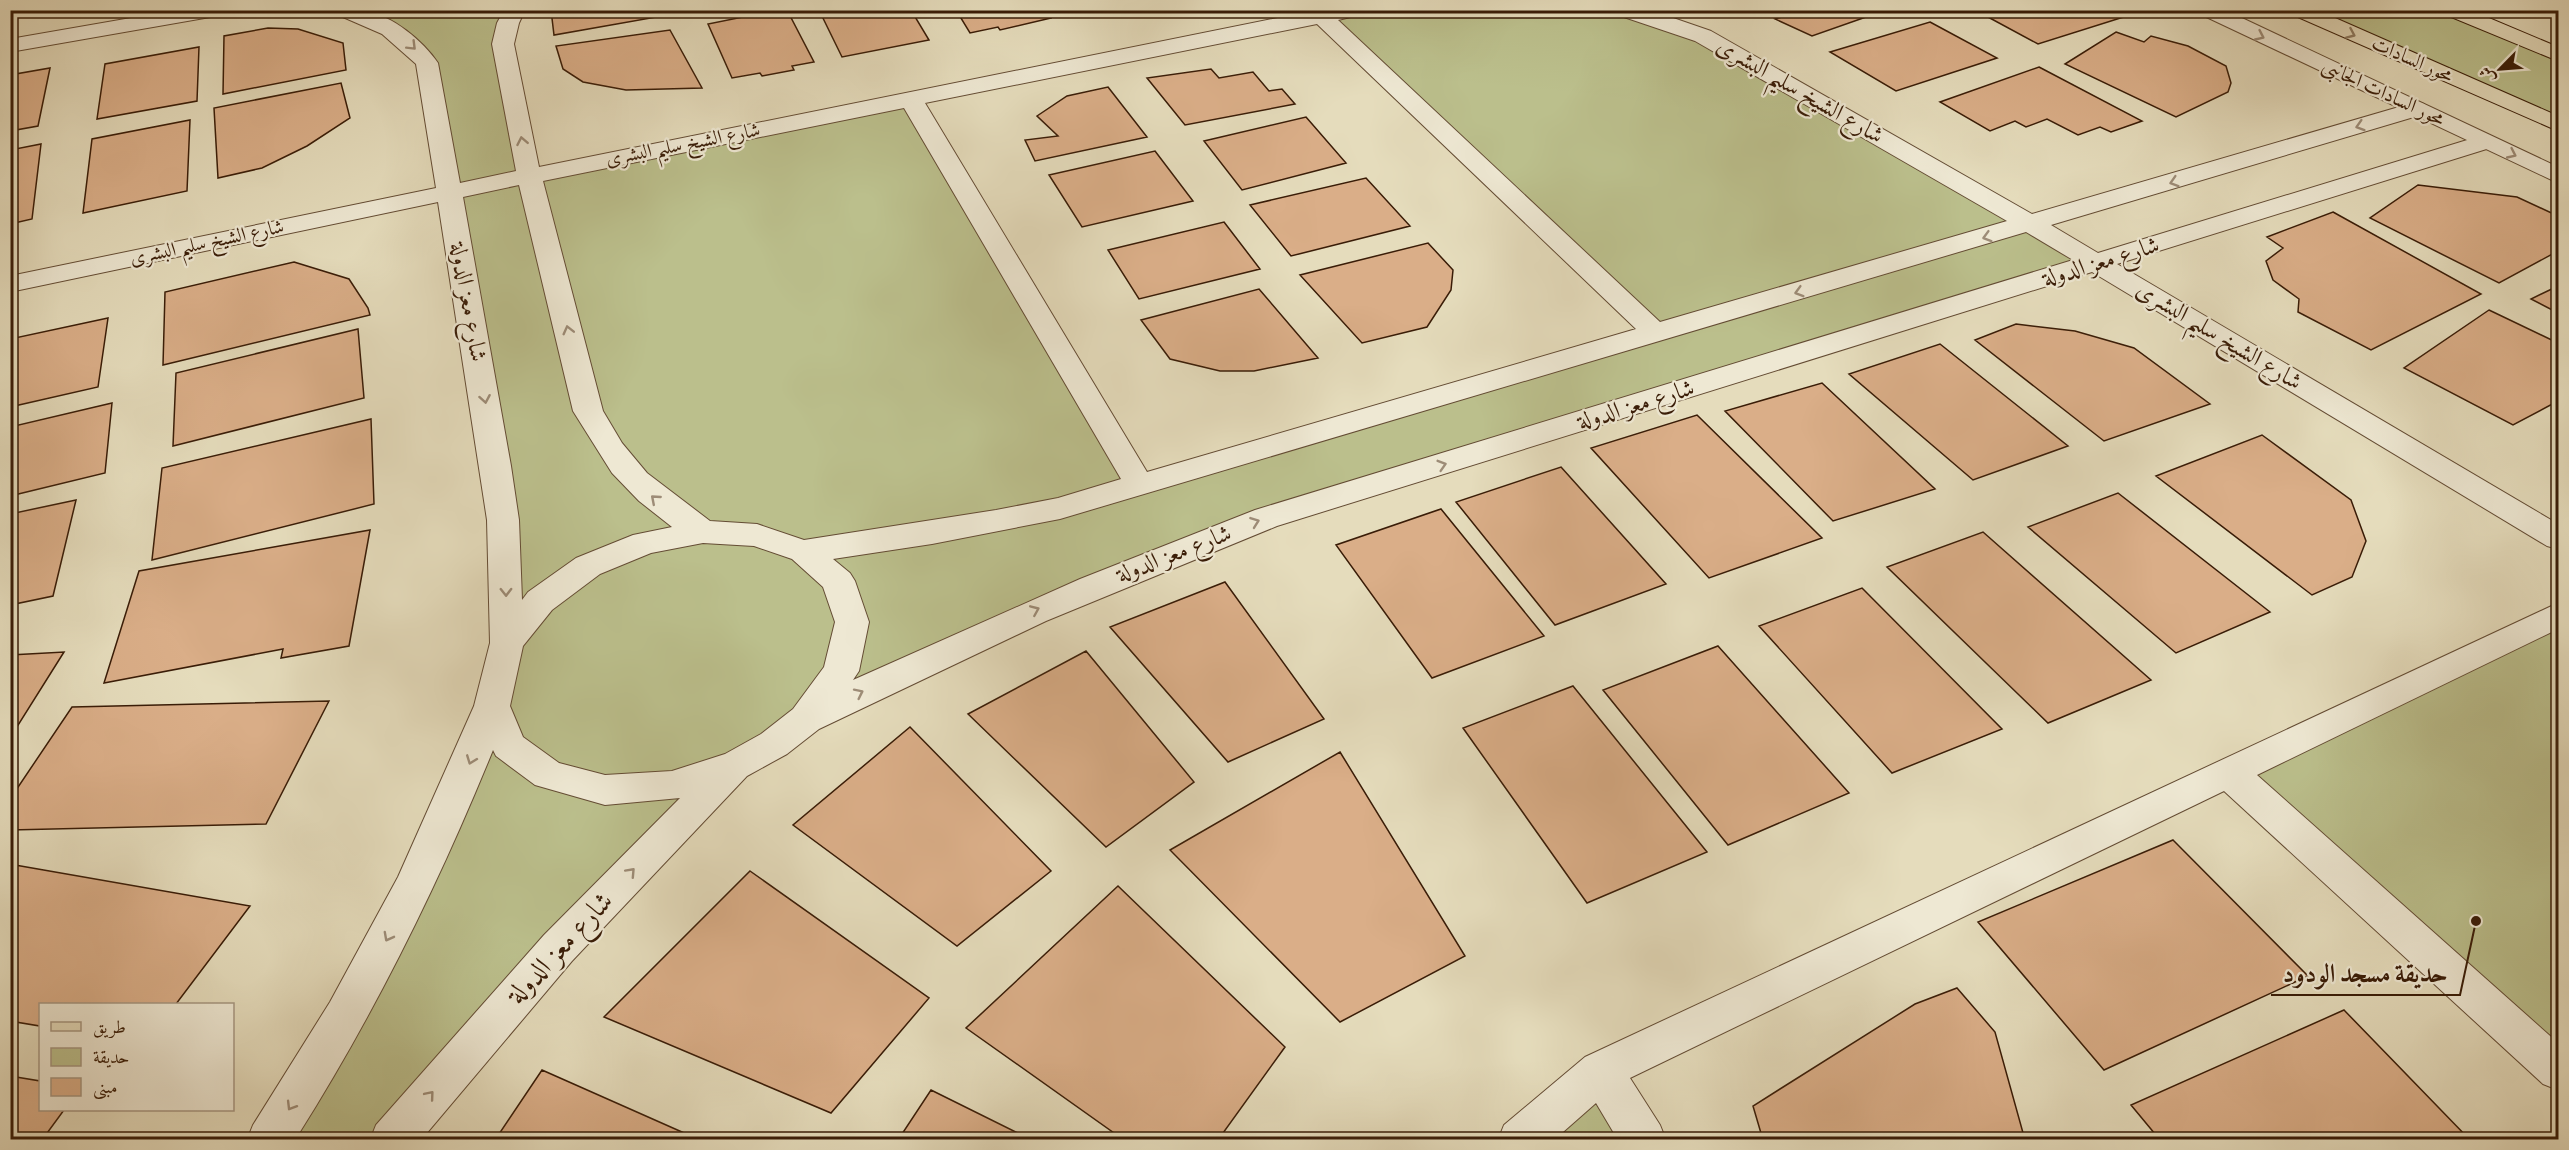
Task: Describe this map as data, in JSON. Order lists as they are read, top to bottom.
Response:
{
  "streets": {
    "main road": ["محور السادات"],
    "street": ["شارع الشيخ سليم البشرى", "محور السادات الجانبى", "شارع معز الدولة"]
  },
  "crossings": [
    ["شارع الشيخ سليم البشرى", "شارع معز الدولة"],
    ["محور السادات الجانبى", "شارع معز الدولة"]
  ],
  "one_way": ["محور السادات الجانبى"],
  "places": ["حديقة مسجد الودود"],
  "legend": ["طريق", "حديقة", "مبنى"],
  "north": "bottom left"
}
